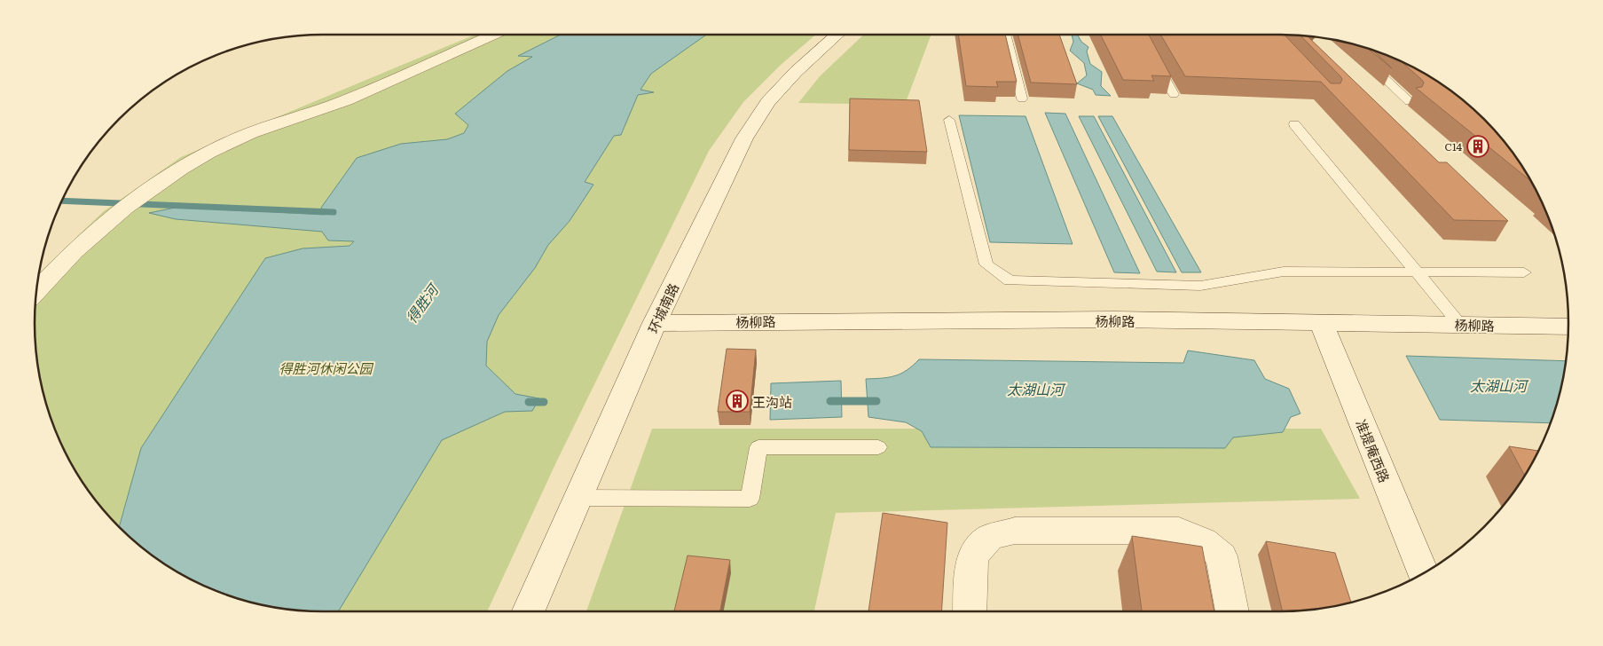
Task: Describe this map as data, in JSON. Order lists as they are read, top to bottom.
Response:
{
  "streets": {
    "street": ["环城南路", "杨柳路", "准提庵西路"]
  },
  "crossings": [
    ["环城南路", "杨柳路"],
    ["杨柳路", "准提庵西路"]
  ],
  "water": ["得胜河", "太湖山河"],
  "parks": ["得胜河休闲公园"],
  "places": {
    "building": ["C14", "王沟站"]
  }
}
